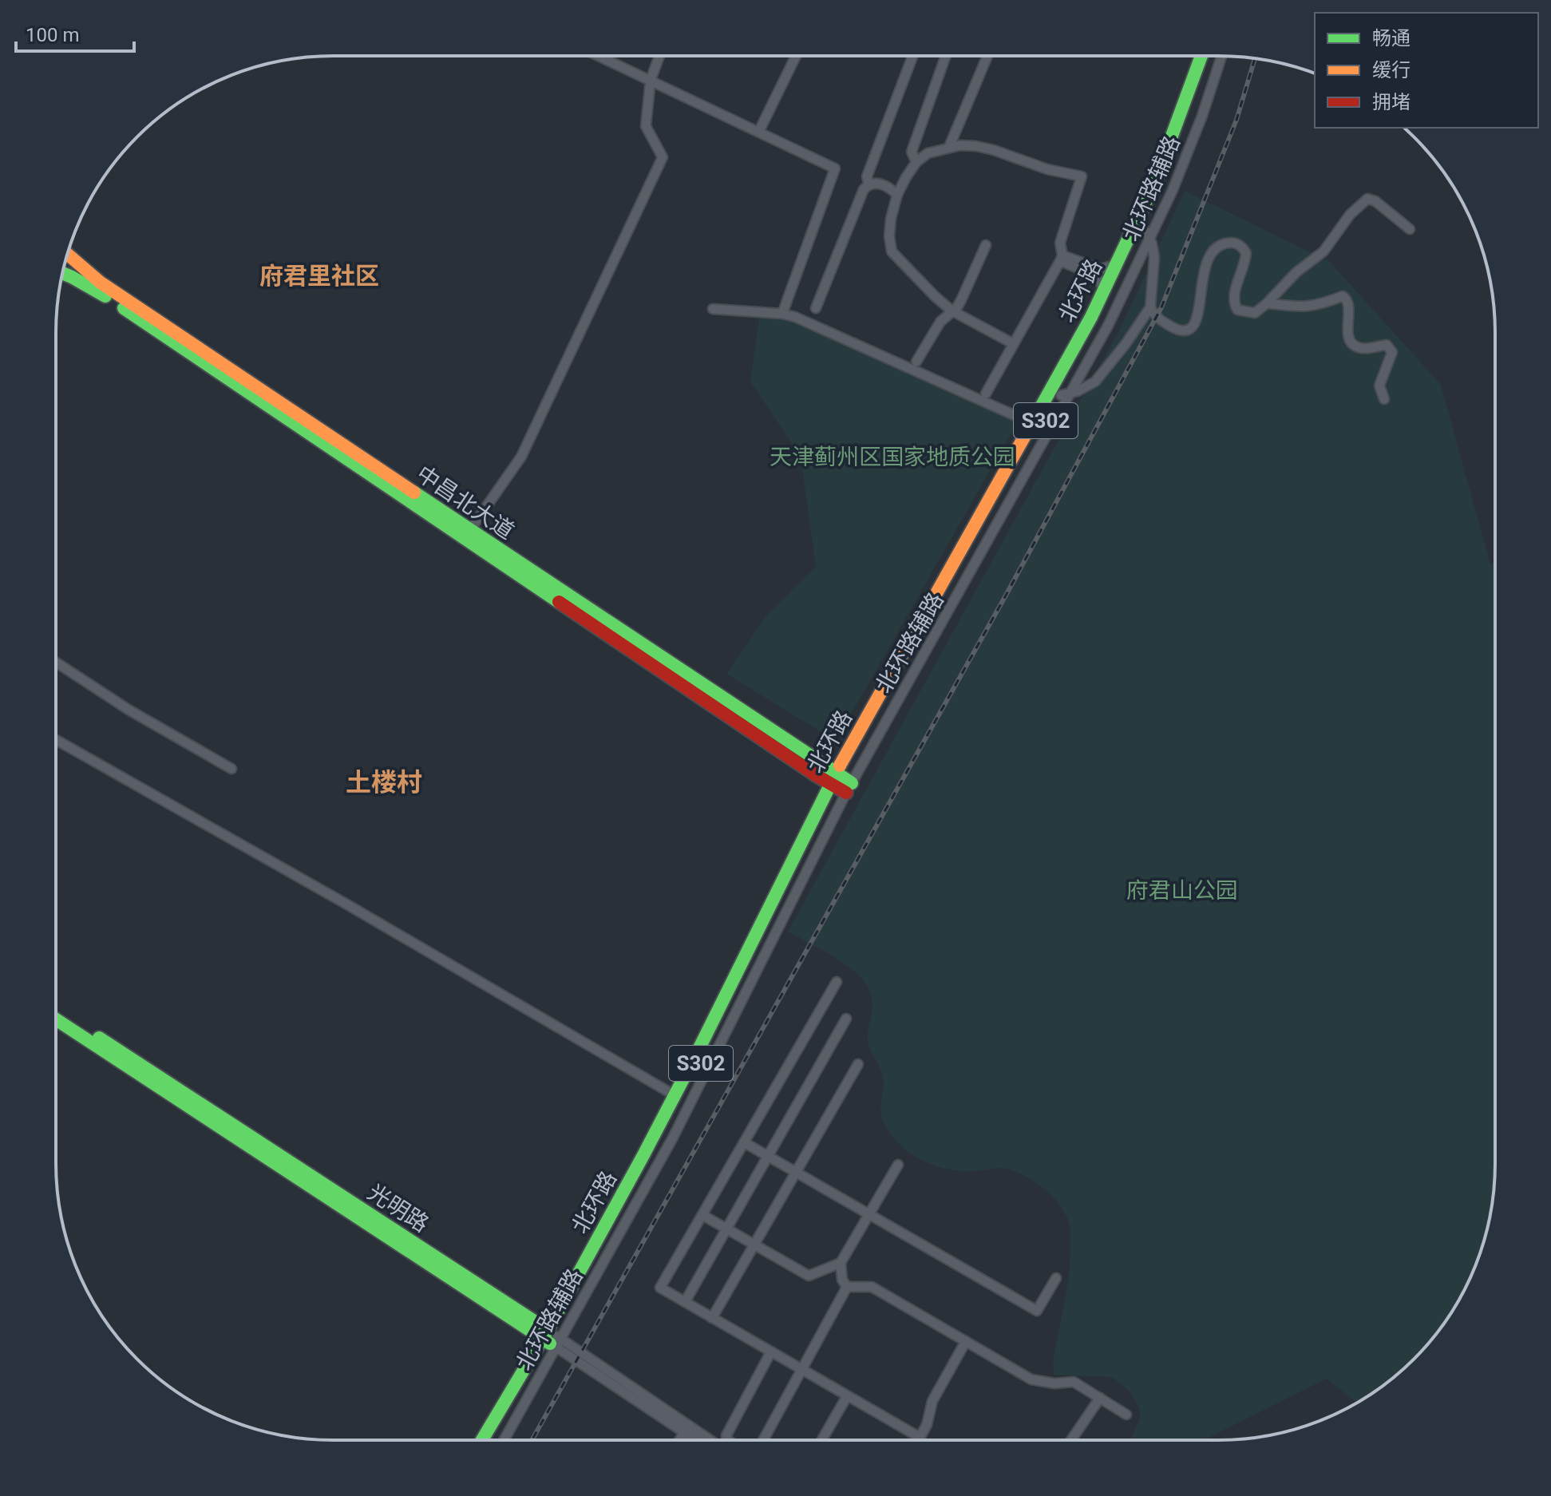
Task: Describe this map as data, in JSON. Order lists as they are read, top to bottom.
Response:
{
  "streets": {
    "main road": [
      "北环路",
      "S302",
      "中昌北大道",
      "光明路"
    ],
    "street": ["北环路辅路"]
  },
  "crossings": [
    ["北环路辅路", "北环路"],
    ["北环路辅路", "光明路"],
    ["北环路", "中昌北大道"],
    ["北环路", "光明路"]
  ],
  "districts": ["府君里社区", "土楼村"],
  "parks": ["天津蓟州区国家地质公园", "府君山公园"],
  "legend": ["畅通", "缓行", "拥堵"],
  "scale_bar": "100 m"
}
